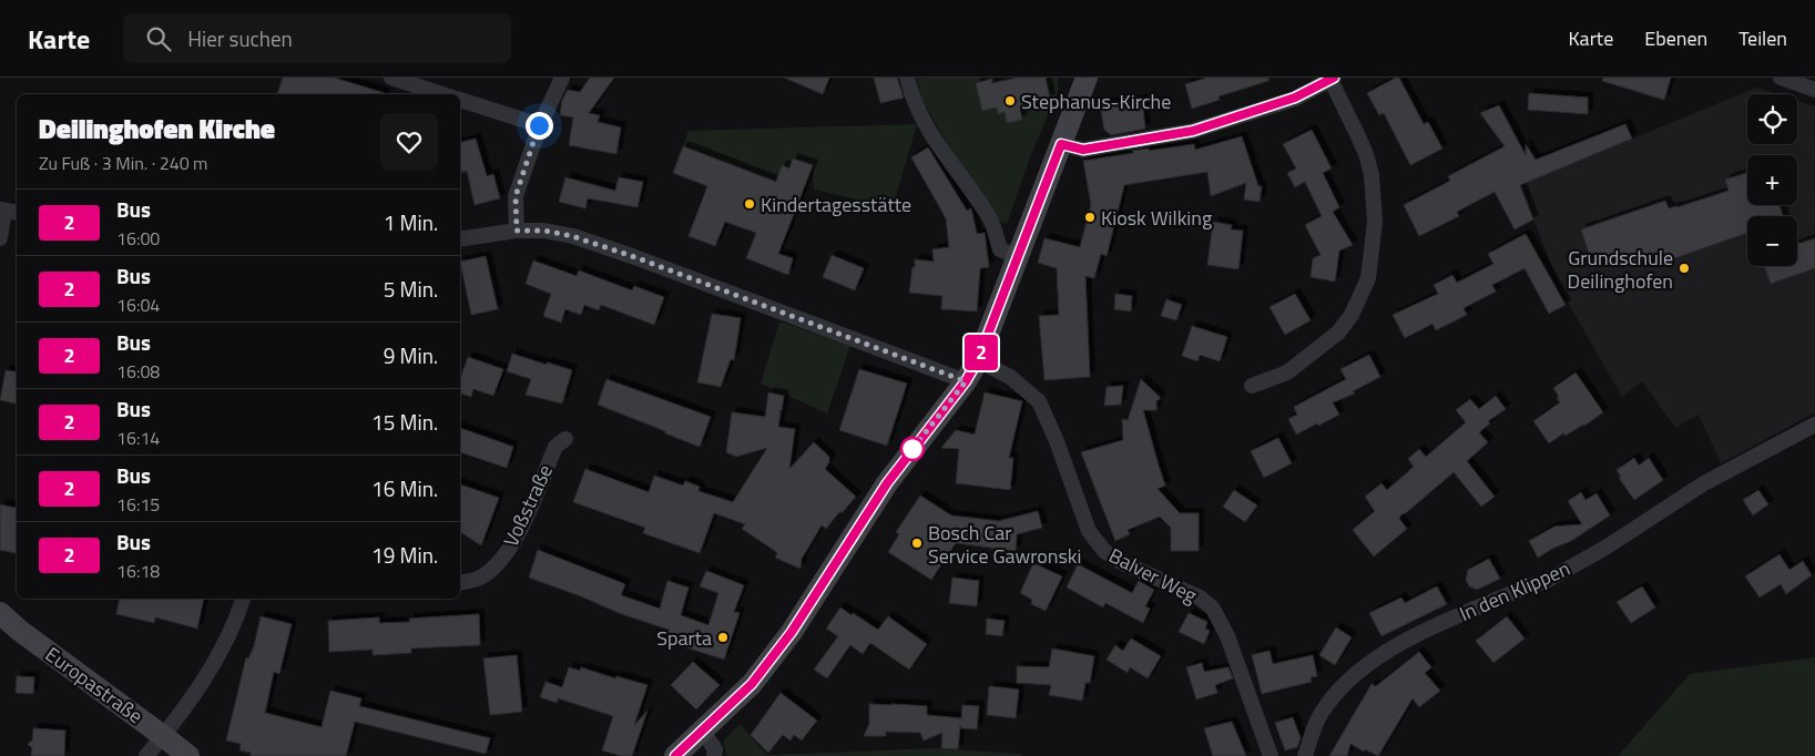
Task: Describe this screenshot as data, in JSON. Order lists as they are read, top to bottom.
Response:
{
  "streets": {
    "main road": ["Europastraße"],
    "street": ["Voßstraße", "Balver Weg", "In den Klippen"]
  },
  "places": [
    "Stephanus-Kirche",
    "Kindertagesstätte",
    "Kiosk Wilking",
    "Grundschule Deilinghofen",
    "Bosch Car Service Gawronski",
    "Sparta"
  ],
  "lines": ["bus line 2"],
  "page": {
    "header": "Karte",
    "search": "Hier suchen",
    "nav": ["Karte", "Ebenen", "Teilen"],
    "on_map": "2",
    "map_buttons": ["+", "−"],
    "heading": ["Deilinghofen Kirche", "Zu Fuß · 3 Min. · 240 m"],
    "list": [
      {
        "mark": "2",
        "name": "Bus",
        "note": "16:00",
        "value": "1 Min."
      },
      {
        "mark": "2",
        "name": "Bus",
        "note": "16:04",
        "value": "5 Min."
      },
      {
        "mark": "2",
        "name": "Bus",
        "note": "16:08",
        "value": "9 Min."
      },
      {
        "mark": "2",
        "name": "Bus",
        "note": "16:14",
        "value": "15 Min."
      },
      {
        "mark": "2",
        "name": "Bus",
        "note": "16:15",
        "value": "16 Min."
      },
      {
        "mark": "2",
        "name": "Bus",
        "note": "16:18",
        "value": "19 Min."
      }
    ]
  }
}
